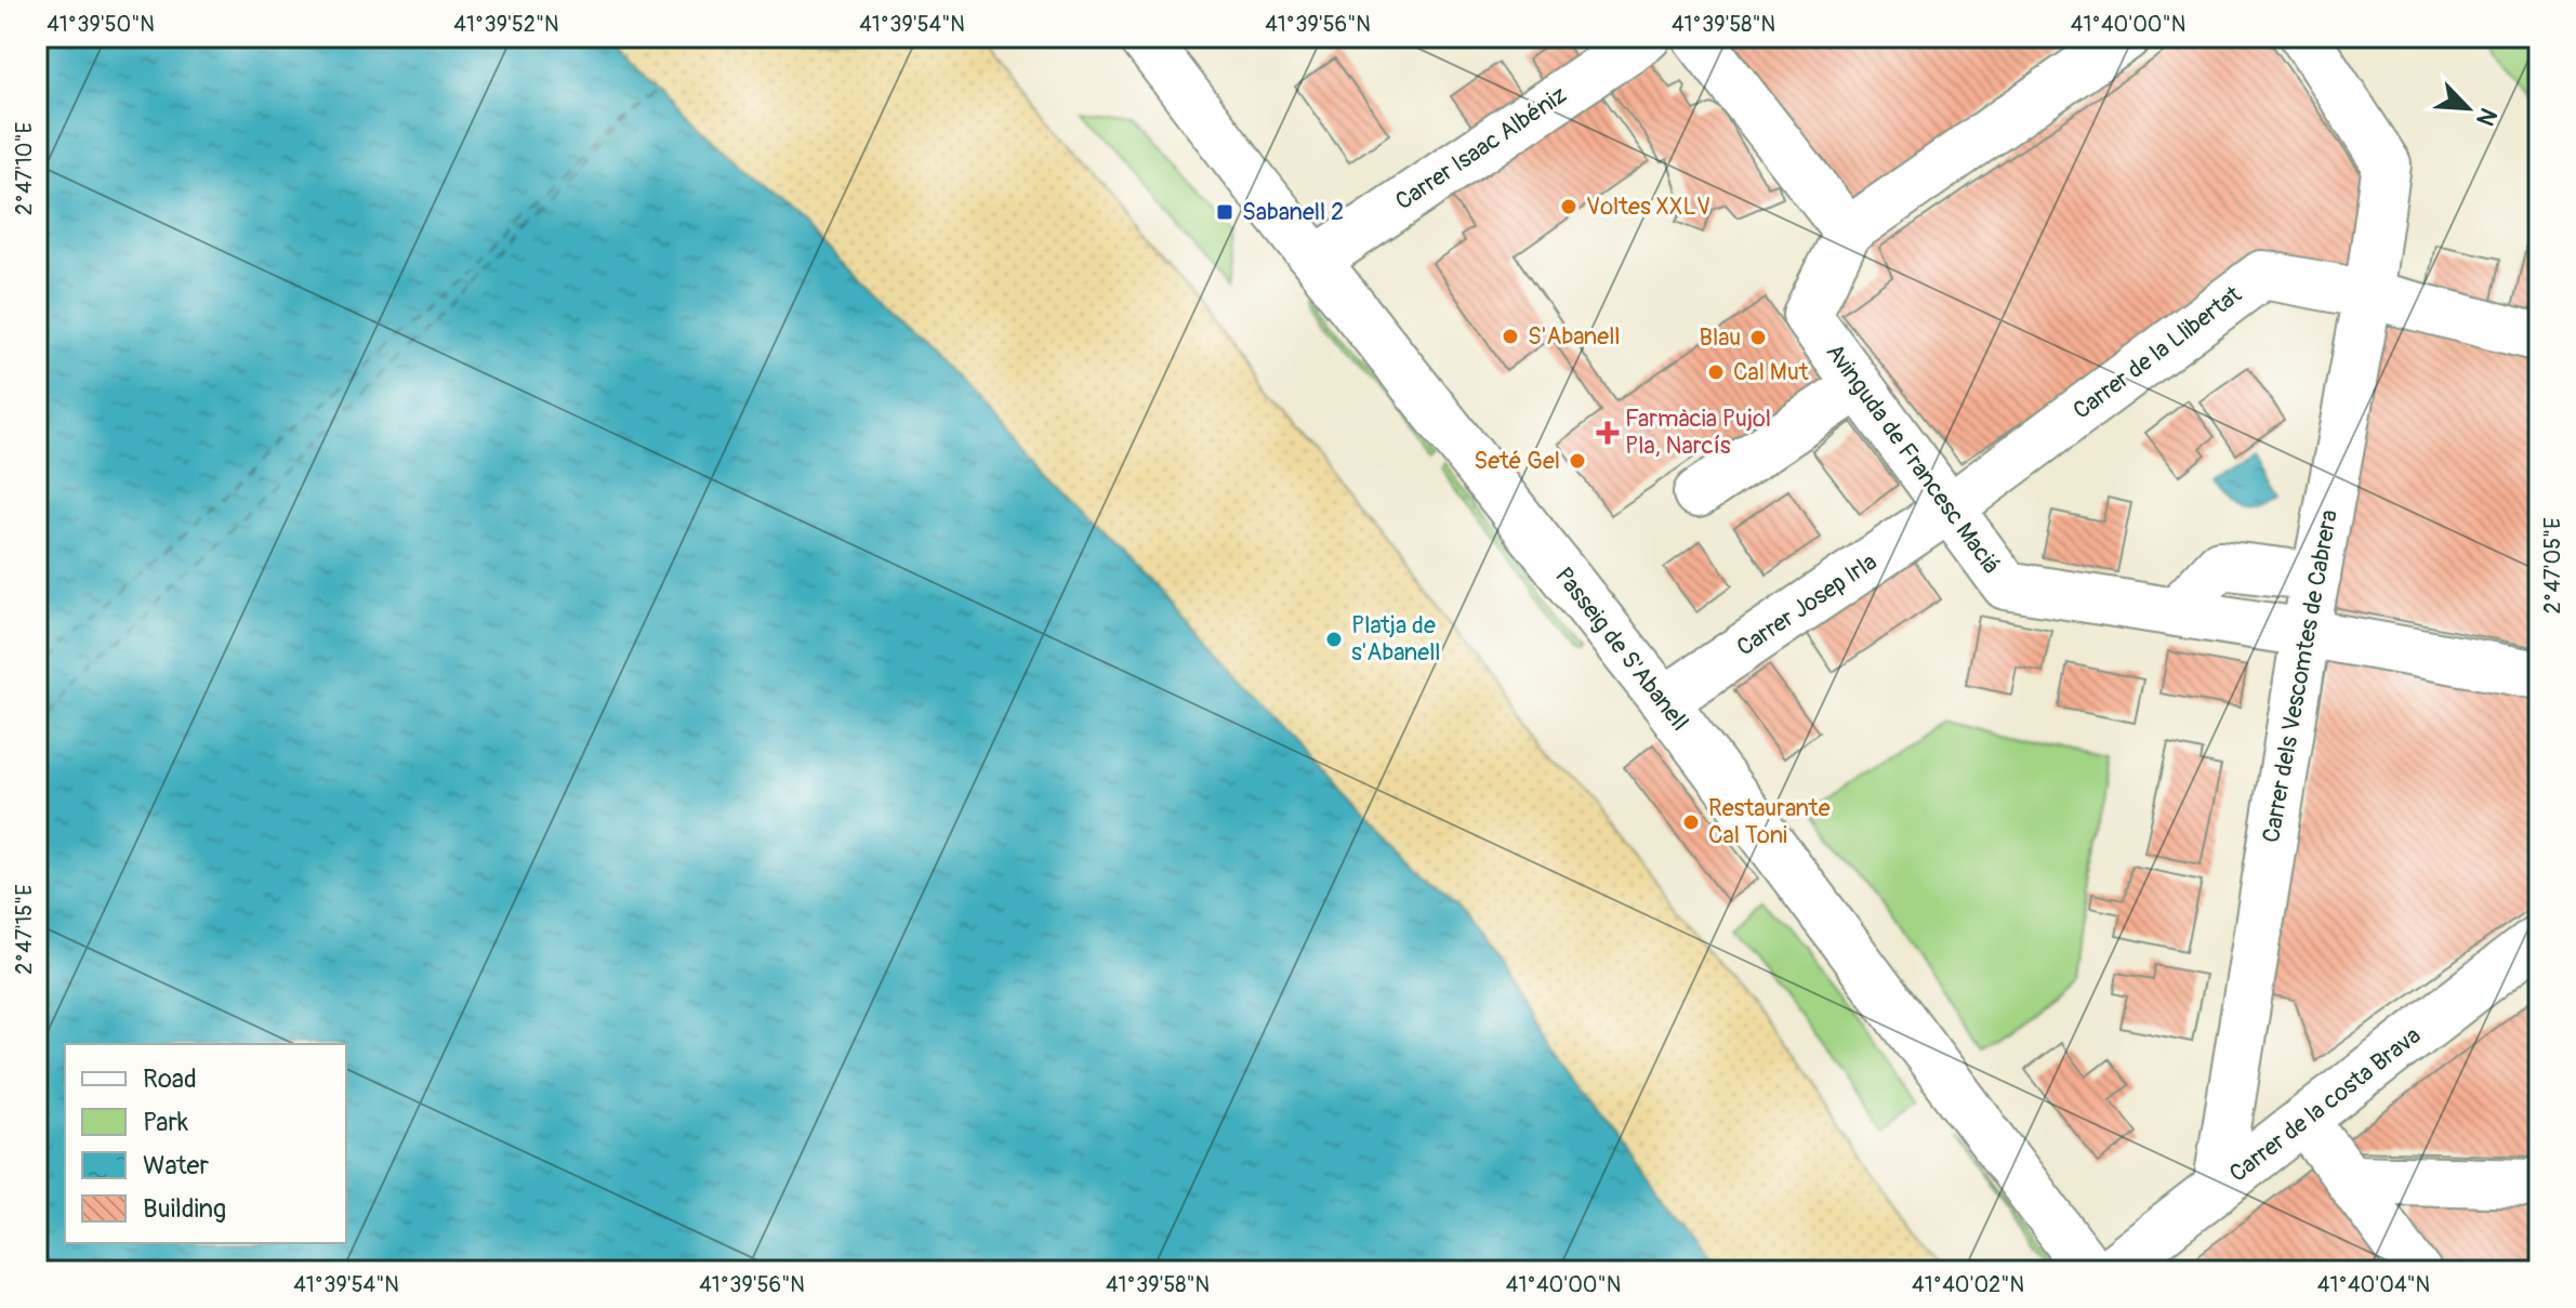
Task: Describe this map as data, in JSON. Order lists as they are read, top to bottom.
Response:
{
  "streets": {
    "street": [
      "Carrer Isaac Albéniz",
      "Carrer de la Llibertat",
      "Avinguda de Francesc Maciá",
      "Carrer Josep Irla",
      "Passeig de S'Abanell",
      "Carrer dels Vescomtes de Cabrera",
      "Carrer de la costa Brava"
    ]
  },
  "crossings": [
    ["Carrer Isaac Albéniz", "Passeig de S'Abanell"],
    ["Carrer de la Llibertat", "Avinguda de Francesc Maciá"],
    ["Carrer de la Llibertat", "Carrer Josep Irla"],
    ["Carrer de la Llibertat", "Carrer dels Vescomtes de Cabrera"],
    ["Avinguda de Francesc Maciá", "Carrer Josep Irla"],
    ["Avinguda de Francesc Maciá", "Carrer dels Vescomtes de Cabrera"],
    ["Carrer Josep Irla", "Passeig de S'Abanell"],
    ["Carrer dels Vescomtes de Cabrera", "Carrer de la costa Brava"]
  ],
  "places": {
    "other": [
      "Voltes XXLV",
      "S'Abanell",
      "Blau",
      "Cal Mut",
      "Seté Gel",
      "Platja de s'Abanell",
      "Restaurante Cal Toni"
    ],
    "transit": ["Sabanell 2"],
    "health": ["Farmàcia Pujol Pla, Narcís"]
  },
  "legend": [
    "Road",
    "Park",
    "Water",
    "Building"
  ],
  "north": "bottom right",
  "coordinates": [
    "41°39'50\"N",
    "41°39'52\"N",
    "41°39'54\"N",
    "41°39'56\"N",
    "41°39'58\"N",
    "41°40'00\"N",
    "2°47'10\"E",
    "2°47'05\"E",
    "2°47'15\"E",
    "41°40'02\"N",
    "41°40'04\"N"
  ]
}
